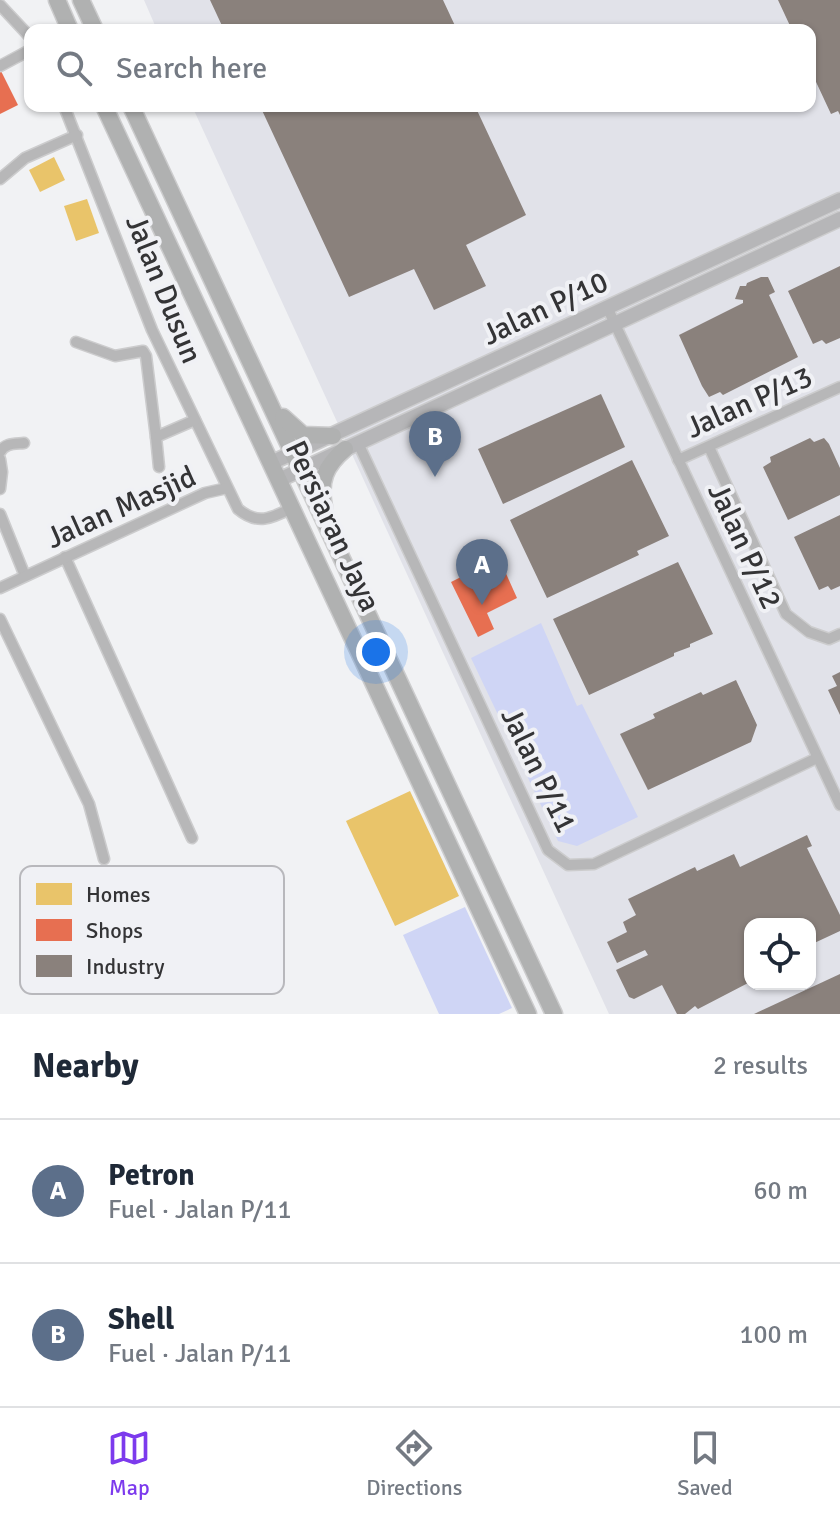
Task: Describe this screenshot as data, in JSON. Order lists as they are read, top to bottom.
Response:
{
  "streets": {
    "main road": ["Persiaran Jaya"],
    "street": [
      "Jalan Dusun",
      "Jalan P/10",
      "Jalan P/13",
      "Jalan Masjid",
      "Jalan P/12",
      "Jalan P/11"
    ]
  },
  "crossings": [
    ["Jalan Dusun", "Jalan Masjid"],
    ["Jalan P/10", "Persiaran Jaya"],
    ["Jalan P/10", "Jalan P/12"],
    ["Jalan P/10", "Jalan P/11"],
    ["Jalan P/13", "Jalan P/12"],
    ["Jalan Masjid", "Persiaran Jaya"],
    ["Jalan P/12", "Jalan P/11"]
  ],
  "legend": ["Homes", "Shops", "Industry"],
  "page": {
    "search": "Search here",
    "pins": ["B", "A"],
    "heading": ["Nearby", "2 results"],
    "list": [
      {
        "mark": "A",
        "name": "Petron",
        "note": "Fuel · Jalan P/11",
        "value": "60 m"
      },
      {
        "mark": "B",
        "name": "Shell",
        "note": "Fuel · Jalan P/11",
        "value": "100 m"
      }
    ],
    "nav": ["Map", "Directions", "Saved"]
  }
}
